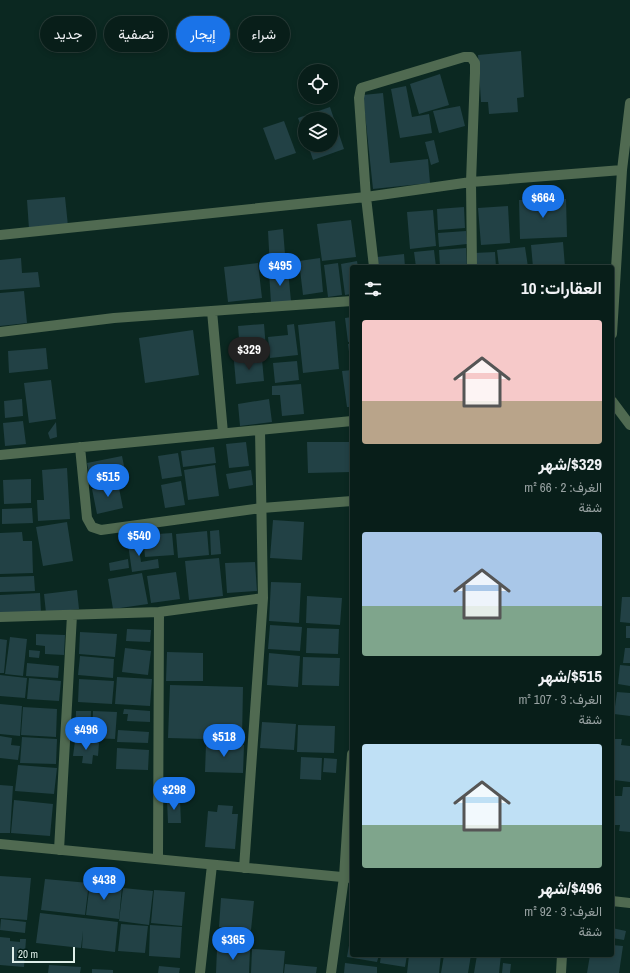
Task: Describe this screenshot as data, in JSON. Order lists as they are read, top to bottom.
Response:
{
  "scale_bar": "20 m",
  "page": {
    "chip": [
      "شراء",
      "إيجار",
      "تصفية",
      "جديد"
    ],
    "price": [
      "$664",
      "$495",
      "$329",
      "$515",
      "$540",
      "$496",
      "$518",
      "$298",
      "$438",
      "$365"
    ],
    "heading": "العقارات: 10",
    "list": [
      {
        "name": "$329/شهر",
        "note": "الغرف: 2 · 66 m² · شقة"
      },
      {
        "name": "$515/شهر",
        "note": "الغرف: 3 · 107 m² · شقة"
      },
      {
        "name": "$496/شهر",
        "note": "الغرف: 3 · 92 m² · شقة"
      }
    ],
    "scale": "20 m"
  }
}
